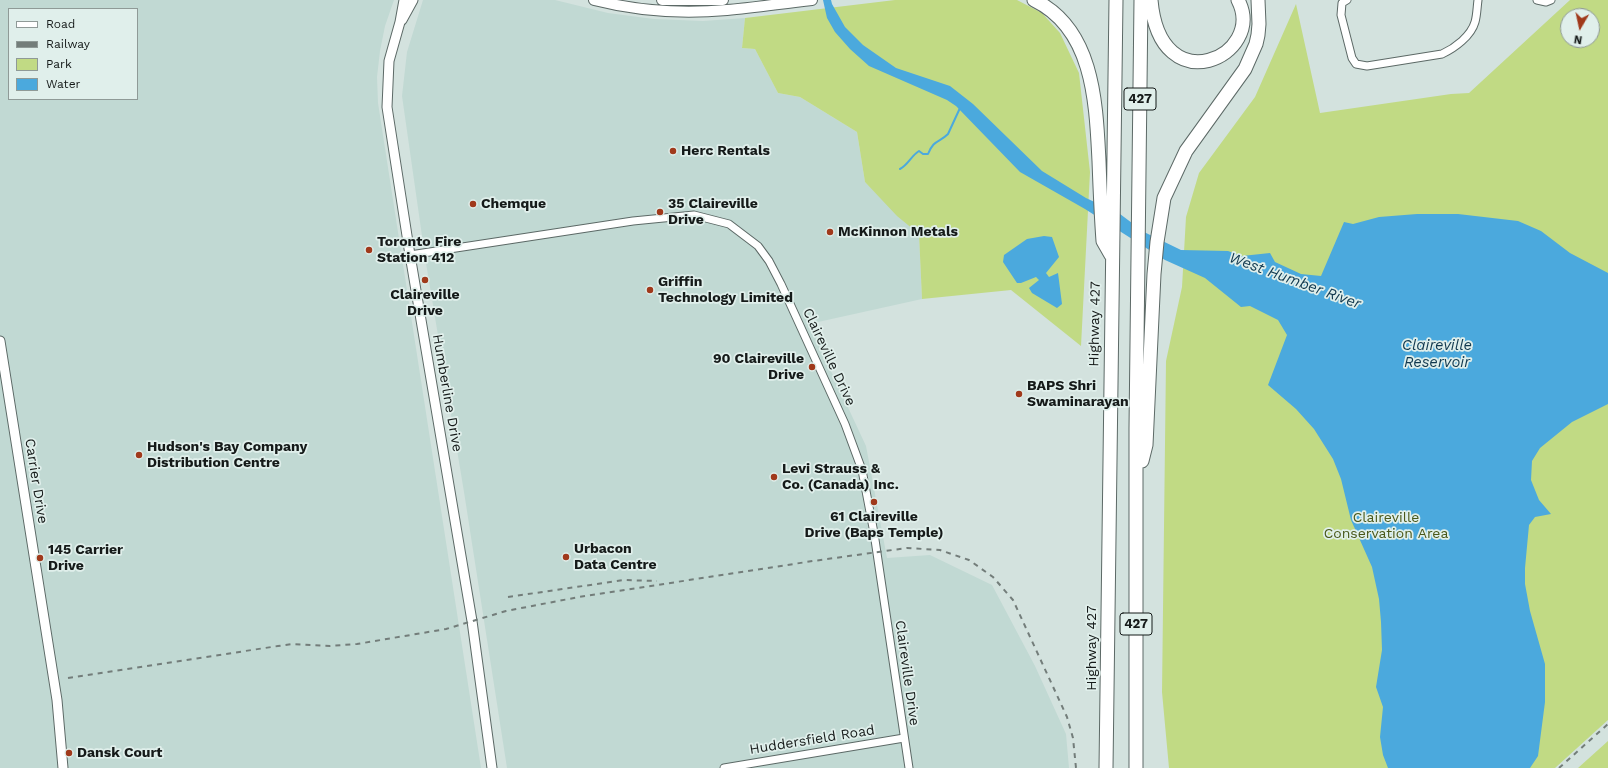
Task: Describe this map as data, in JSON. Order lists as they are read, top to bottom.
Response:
{
  "streets": {
    "highway": ["427", "Highway 427"],
    "street": [
      "Claireville Drive",
      "Humberline Drive",
      "Carrier Drive",
      "Huddersfield Road"
    ]
  },
  "crossings": [
    ["Claireville Drive", "Humberline Drive"],
    ["Claireville Drive", "Huddersfield Road"]
  ],
  "water": ["West Humber River", "Claireville Reservoir"],
  "parks": ["Claireville Conservation Area"],
  "places": [
    "Herc Rentals",
    "Chemque",
    "35 Claireville Drive",
    "McKinnon Metals",
    "Toronto Fire Station 412",
    "Claireville Drive",
    "Griffin Technology Limited",
    "90 Claireville Drive",
    "BAPS Shri Swaminarayan",
    "Hudson's Bay Company Distribution Centre",
    "Levi Strauss & Co. (Canada) Inc.",
    "61 Claireville Drive (Baps Temple)",
    "Urbacon Data Centre",
    "145 Carrier Drive",
    "Dansk Court"
  ],
  "legend": [
    "Road",
    "Railway",
    "Park",
    "Water"
  ],
  "north": "bottom"
}
